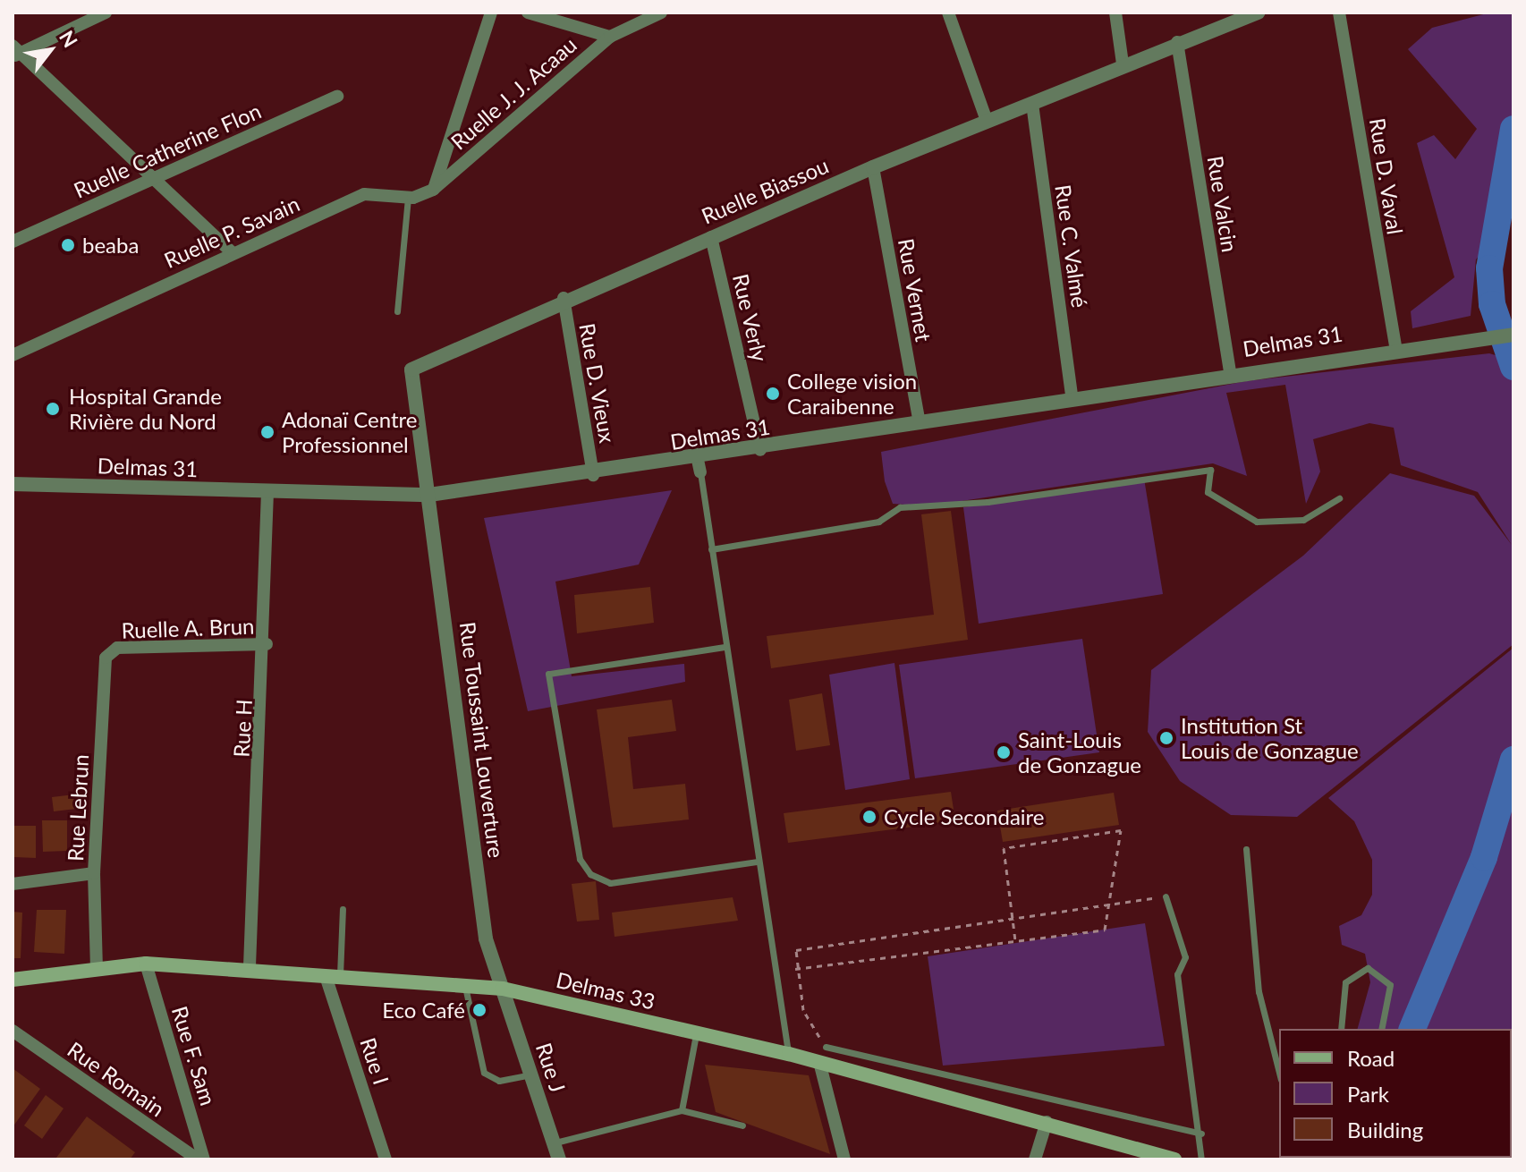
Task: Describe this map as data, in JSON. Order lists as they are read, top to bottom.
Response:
{
  "streets": {
    "main road": ["Delmas 33"],
    "street": [
      "Ruelle J. J. Acaau",
      "Ruelle Catherine Flon",
      "Rue D. Vaval",
      "Ruelle Biassou",
      "Rue Valcin",
      "Ruelle P. Savain",
      "Rue C. Valmé",
      "Rue Vernet",
      "Rue Verly",
      "Delmas 31",
      "Rue D. Vieux",
      "Ruelle A. Brun",
      "Rue H",
      "Rue Toussaint Louverture",
      "Rue Lebrun",
      "Rue F. Sam",
      "Rue I",
      "Rue J",
      "Rue Romain"
    ]
  },
  "crossings": [
    ["Ruelle J. J. Acaau", "Ruelle P. Savain"],
    ["Rue D. Vaval", "Delmas 31"],
    ["Ruelle Biassou", "Rue Valcin"],
    ["Ruelle Biassou", "Rue C. Valmé"],
    ["Ruelle Biassou", "Rue Vernet"],
    ["Ruelle Biassou", "Rue Verly"],
    ["Ruelle Biassou", "Delmas 31"],
    ["Ruelle Biassou", "Rue D. Vieux"],
    ["Ruelle Biassou", "Rue Toussaint Louverture"],
    ["Rue Valcin", "Delmas 31"],
    ["Rue C. Valmé", "Delmas 31"],
    ["Rue Vernet", "Delmas 31"],
    ["Rue Verly", "Delmas 31"],
    ["Delmas 31", "Rue D. Vieux"],
    ["Delmas 31", "Rue H"],
    ["Delmas 31", "Rue Toussaint Louverture"],
    ["Ruelle A. Brun", "Rue H"],
    ["Ruelle A. Brun", "Rue Lebrun"],
    ["Rue H", "Delmas 33"],
    ["Rue Toussaint Louverture", "Delmas 33"],
    ["Rue Toussaint Louverture", "Rue J"],
    ["Rue Lebrun", "Delmas 33"],
    ["Delmas 33", "Rue F. Sam"],
    ["Delmas 33", "Rue I"],
    ["Delmas 33", "Rue J"]
  ],
  "places": [
    "beaba",
    "College vision Caraibenne",
    "Hospital Grande Rivière du Nord",
    "Adonaï Centre Professionnel",
    "Institution St Louis de Gonzague",
    "Saint-Louis de Gonzague",
    "Cycle Secondaire",
    "Eco Café"
  ],
  "legend": ["Road", "Park", "Building"],
  "north": "top right"
}
